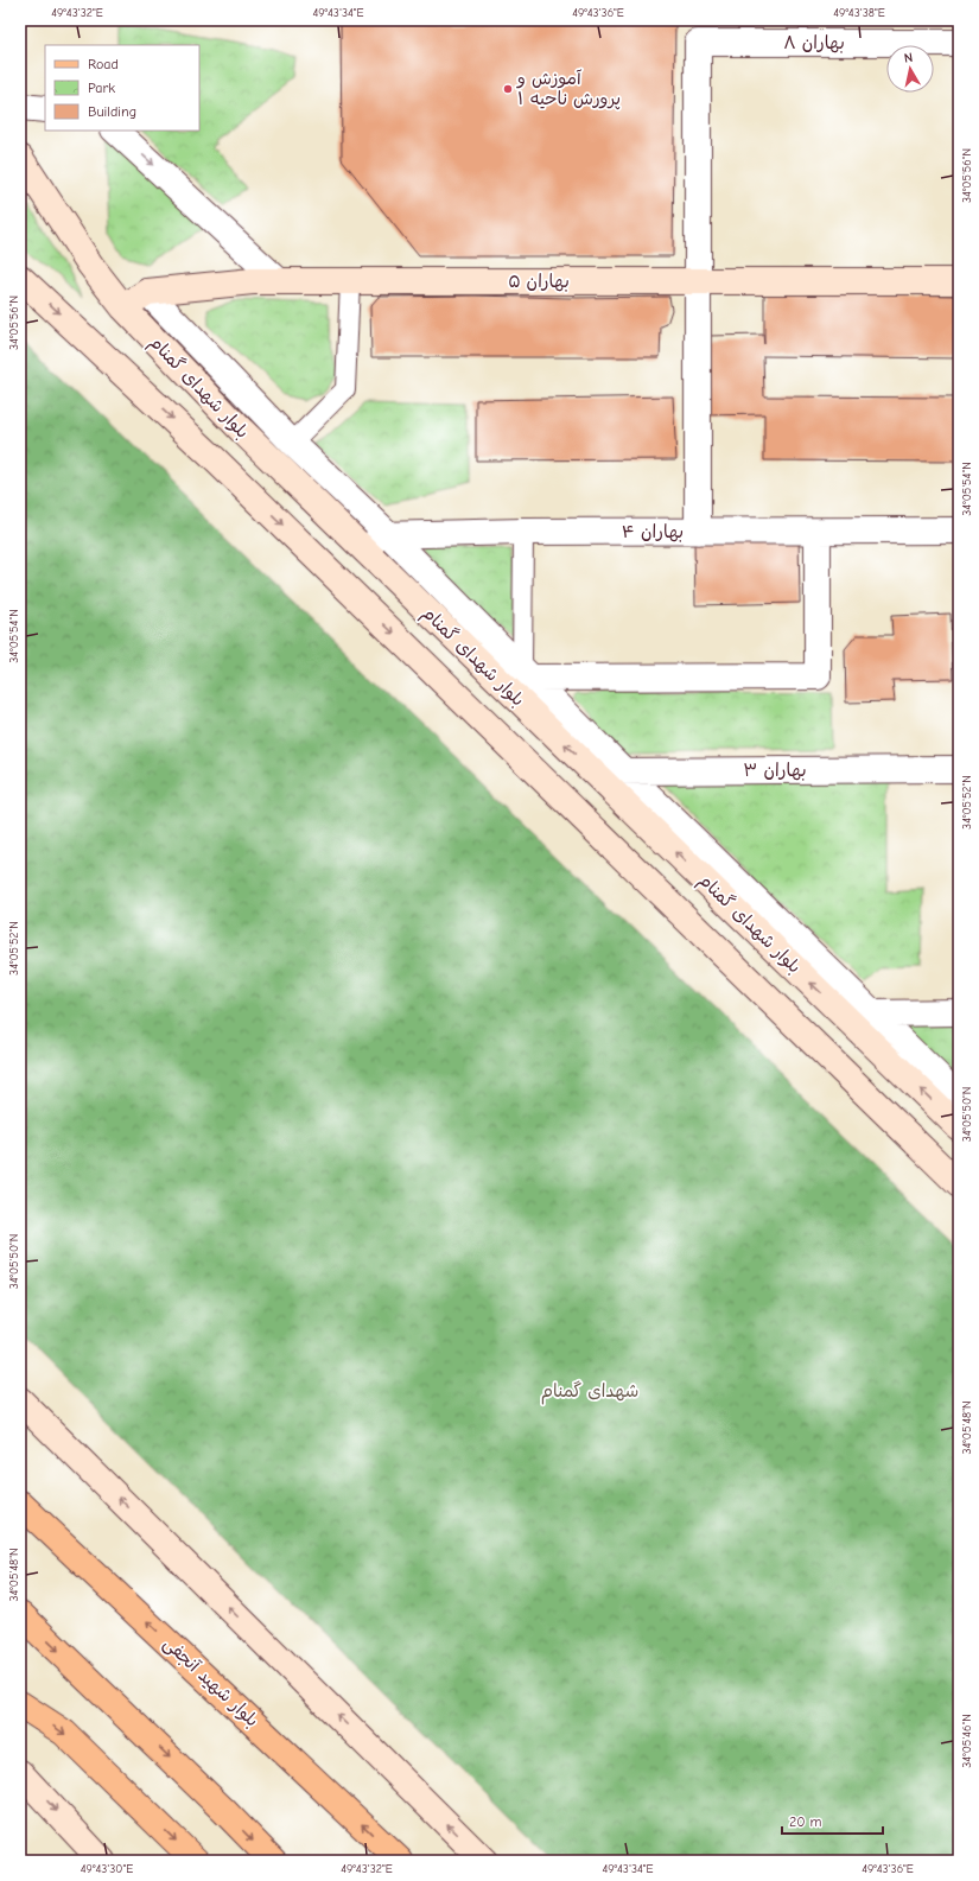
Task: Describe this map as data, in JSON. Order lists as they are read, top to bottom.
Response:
{
  "streets": {
    "main road": ["بلوار شهید آنجفی"],
    "street": [
      "بهاران ۸",
      "بهاران ۵",
      "بلوار شهدای گمنام",
      "بهاران ۴",
      "بهاران ۳"
    ]
  },
  "crossings": [
    ["بهاران ۸", "بهاران ۵"],
    ["بهاران ۵", "بلوار شهدای گمنام"],
    ["بلوار شهدای گمنام", "بهاران ۴"],
    ["بلوار شهدای گمنام", "بهاران ۳"]
  ],
  "parks": ["شهدای گمنام"],
  "places": ["آموزش و پرورش ناحیه ۱"],
  "legend": ["Road", "Park", "Building"],
  "scale_bar": "20 m",
  "north": "top",
  "coordinates": [
    "49°43'32\"E",
    "49°43'34\"E",
    "49°43'36\"E",
    "49°43'38\"E",
    "34°05'56\"N",
    "34°05'54\"N",
    "34°05'52\"N",
    "34°05'50\"N",
    "34°05'48\"N",
    "34°05'46\"N",
    "49°43'30\"E"
  ]
}
